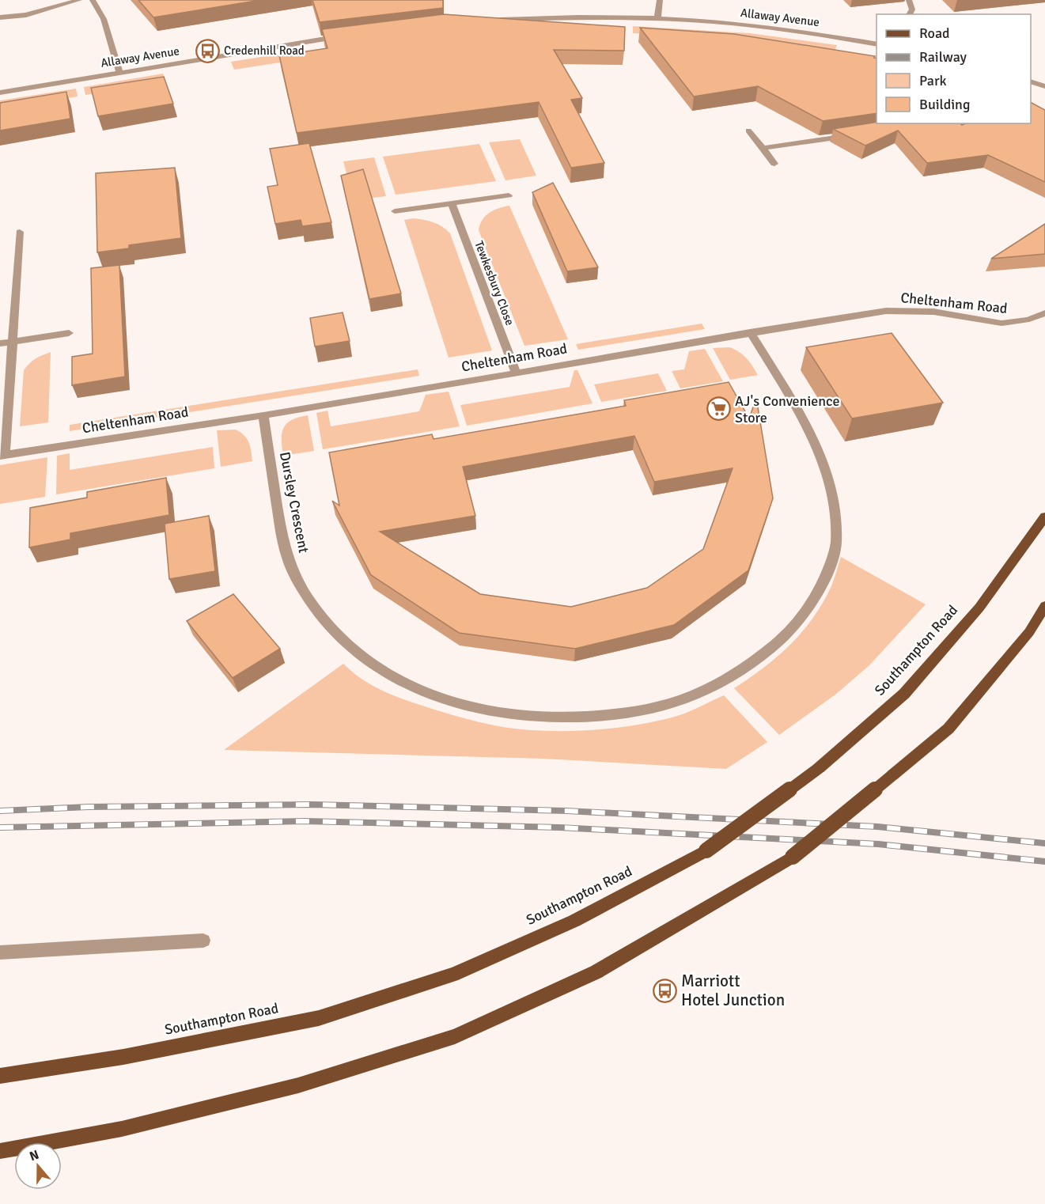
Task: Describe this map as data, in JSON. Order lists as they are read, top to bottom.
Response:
{
  "streets": {
    "main road": ["Southampton Road"],
    "street": [
      "Allaway Avenue",
      "Tewkesbury Close",
      "Cheltenham Road",
      "Dursley Crescent"
    ]
  },
  "crossings": [
    ["Tewkesbury Close", "Cheltenham Road"],
    ["Cheltenham Road", "Dursley Crescent"]
  ],
  "places": {
    "bus stop": ["Credenhill Road", "Marriott Hotel Junction"],
    "supermarket": ["AJ's Convenience Store"]
  },
  "legend": [
    "Road",
    "Railway",
    "Park",
    "Building"
  ],
  "north": "top"
}
